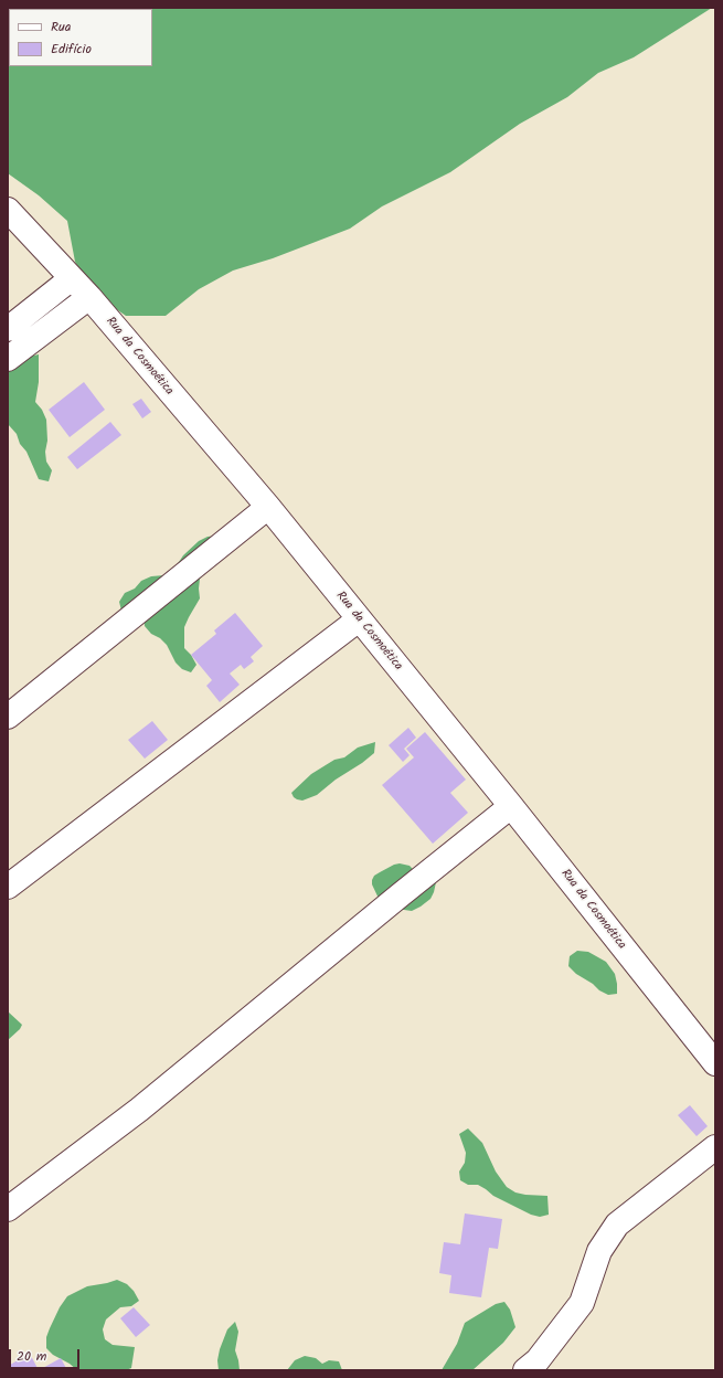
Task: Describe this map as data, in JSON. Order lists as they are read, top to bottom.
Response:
{
  "streets": {
    "street": ["Rua da Cosmoética"]
  },
  "legend": ["Rua", "Edifício"],
  "scale_bar": "20 m"
}
